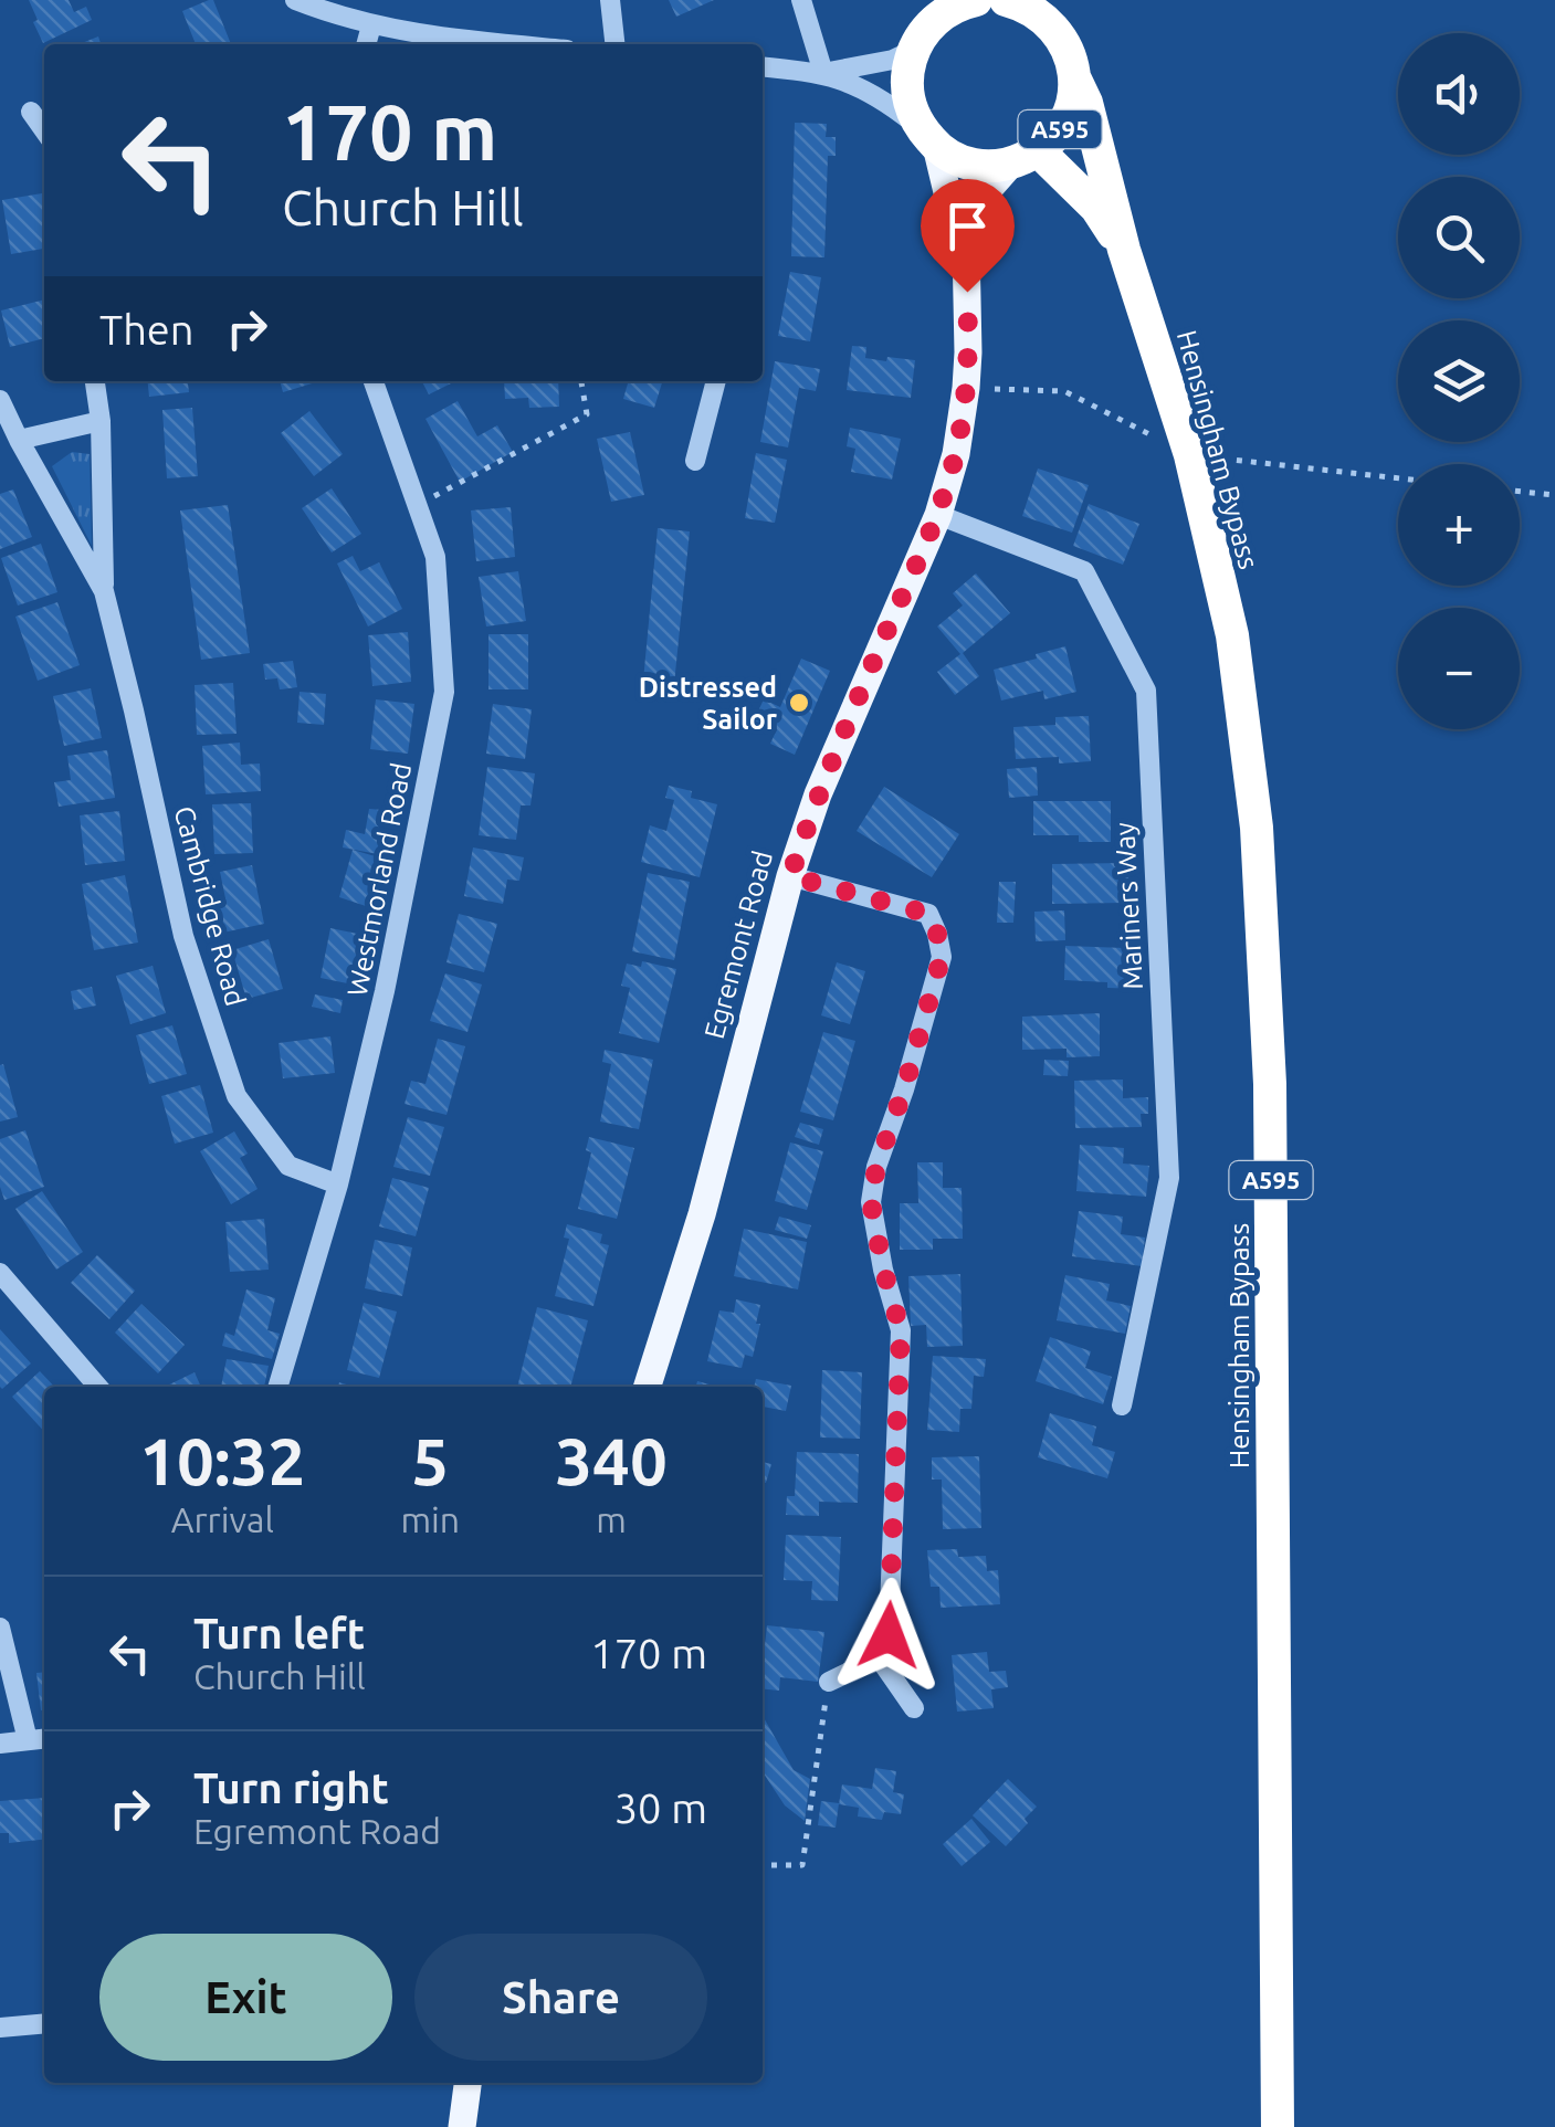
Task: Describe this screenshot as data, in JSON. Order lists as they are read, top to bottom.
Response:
{
  "streets": {
    "highway": ["A595", "Hensingham Bypass"],
    "main road": ["Egremont Road"],
    "street": ["Westmorland Road", "Cambridge Road", "Mariners Way"]
  },
  "crossings": [
    ["A595", "Hensingham Bypass"],
    ["Westmorland Road", "Cambridge Road"],
    ["Mariners Way", "Egremont Road"]
  ],
  "places": ["Distressed Sailor"],
  "page": {
    "map_buttons": ["+", "−"],
    "turn": ["170 m", "Church Hill"],
    "then": "Then",
    "eta": [
      "10:32",
      "Arrival",
      "5",
      "min",
      "340",
      "m"
    ],
    "list": [
      {
        "name": "Turn left",
        "note": "Church Hill",
        "value": "170 m"
      },
      {
        "name": "Turn right",
        "note": "Egremont Road",
        "value": "30 m"
      }
    ],
    "buttons": ["Exit", "Share"]
  }
}
